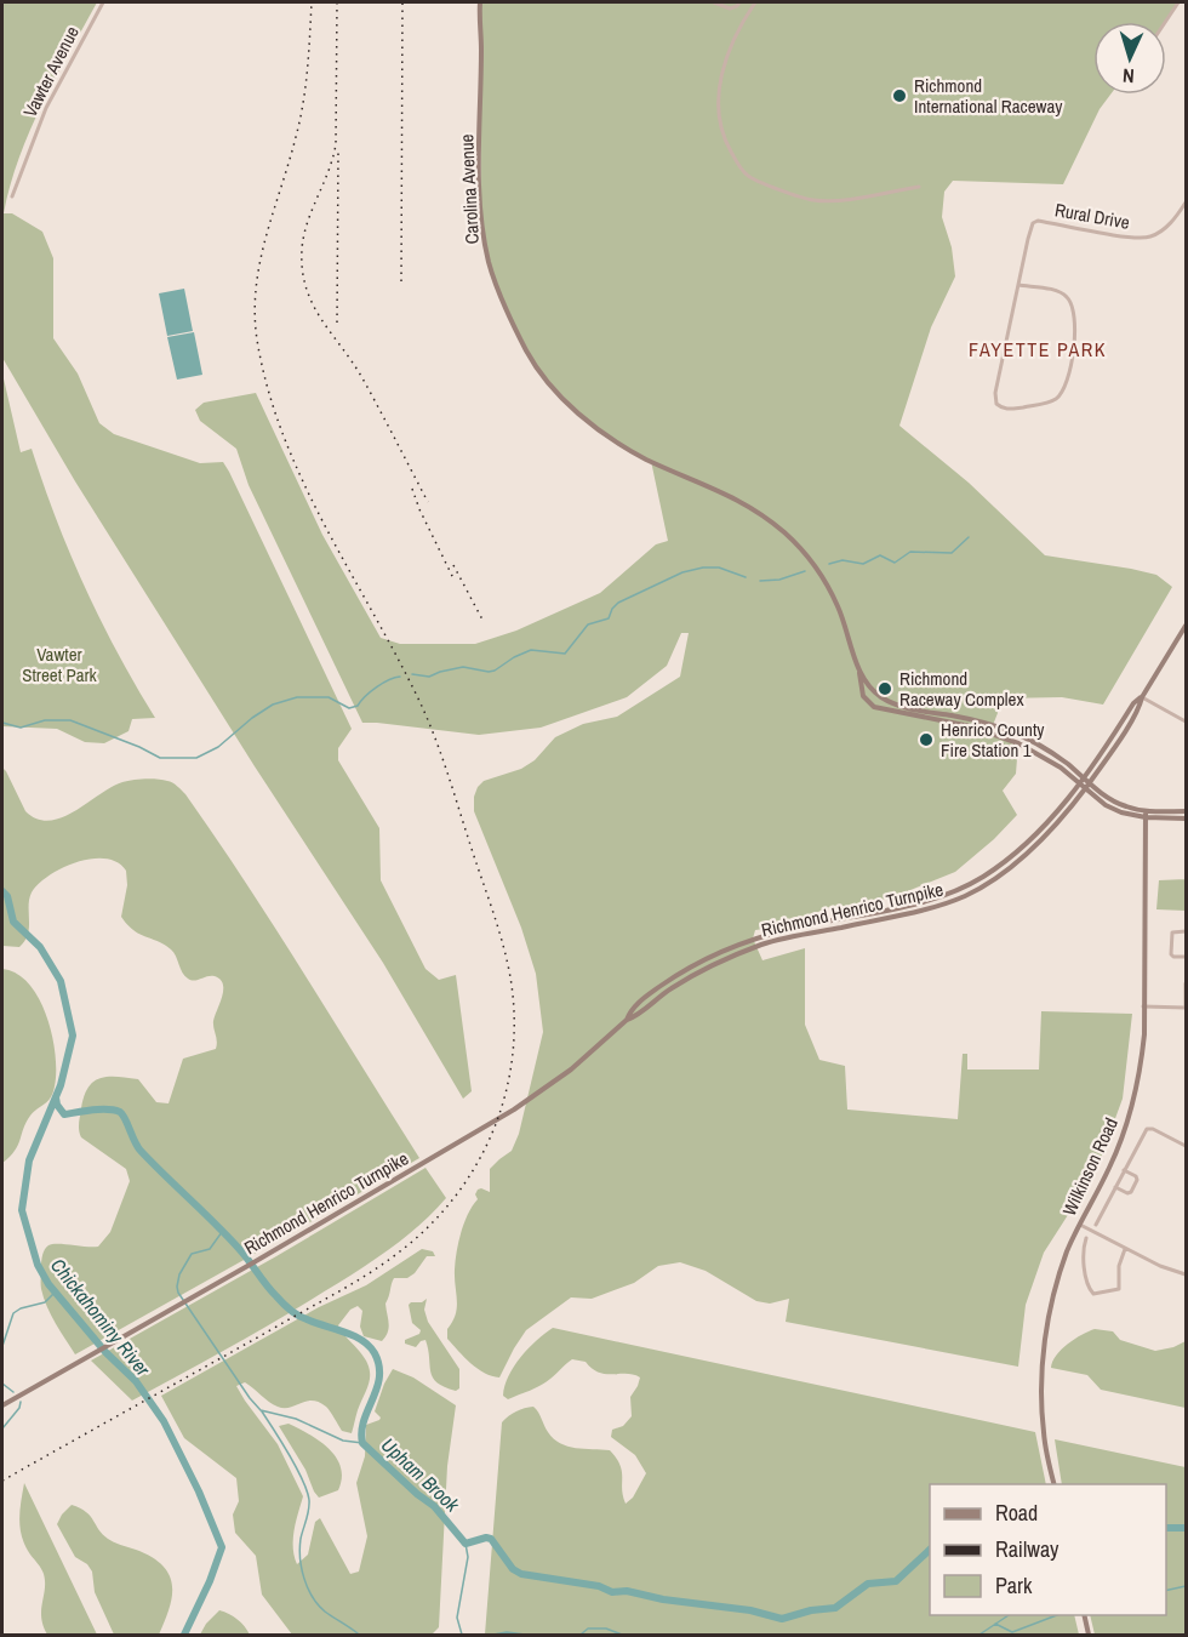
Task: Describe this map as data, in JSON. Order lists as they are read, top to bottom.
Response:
{
  "streets": {
    "main road": ["Carolina Avenue", "Richmond Henrico Turnpike", "Wilkinson Road"],
    "street": ["Vawter Avenue", "Rural Drive"]
  },
  "crossings": [
    ["Carolina Avenue", "Richmond Henrico Turnpike"]
  ],
  "districts": ["FAYETTE PARK"],
  "water": ["Chickahominy River", "Upham Brook"],
  "parks": ["Vawter Street Park"],
  "places": ["Richmond International Raceway", "Richmond Raceway Complex", "Henrico County Fire Station 1"],
  "legend": ["Road", "Railway", "Park"],
  "north": "bottom"
}
